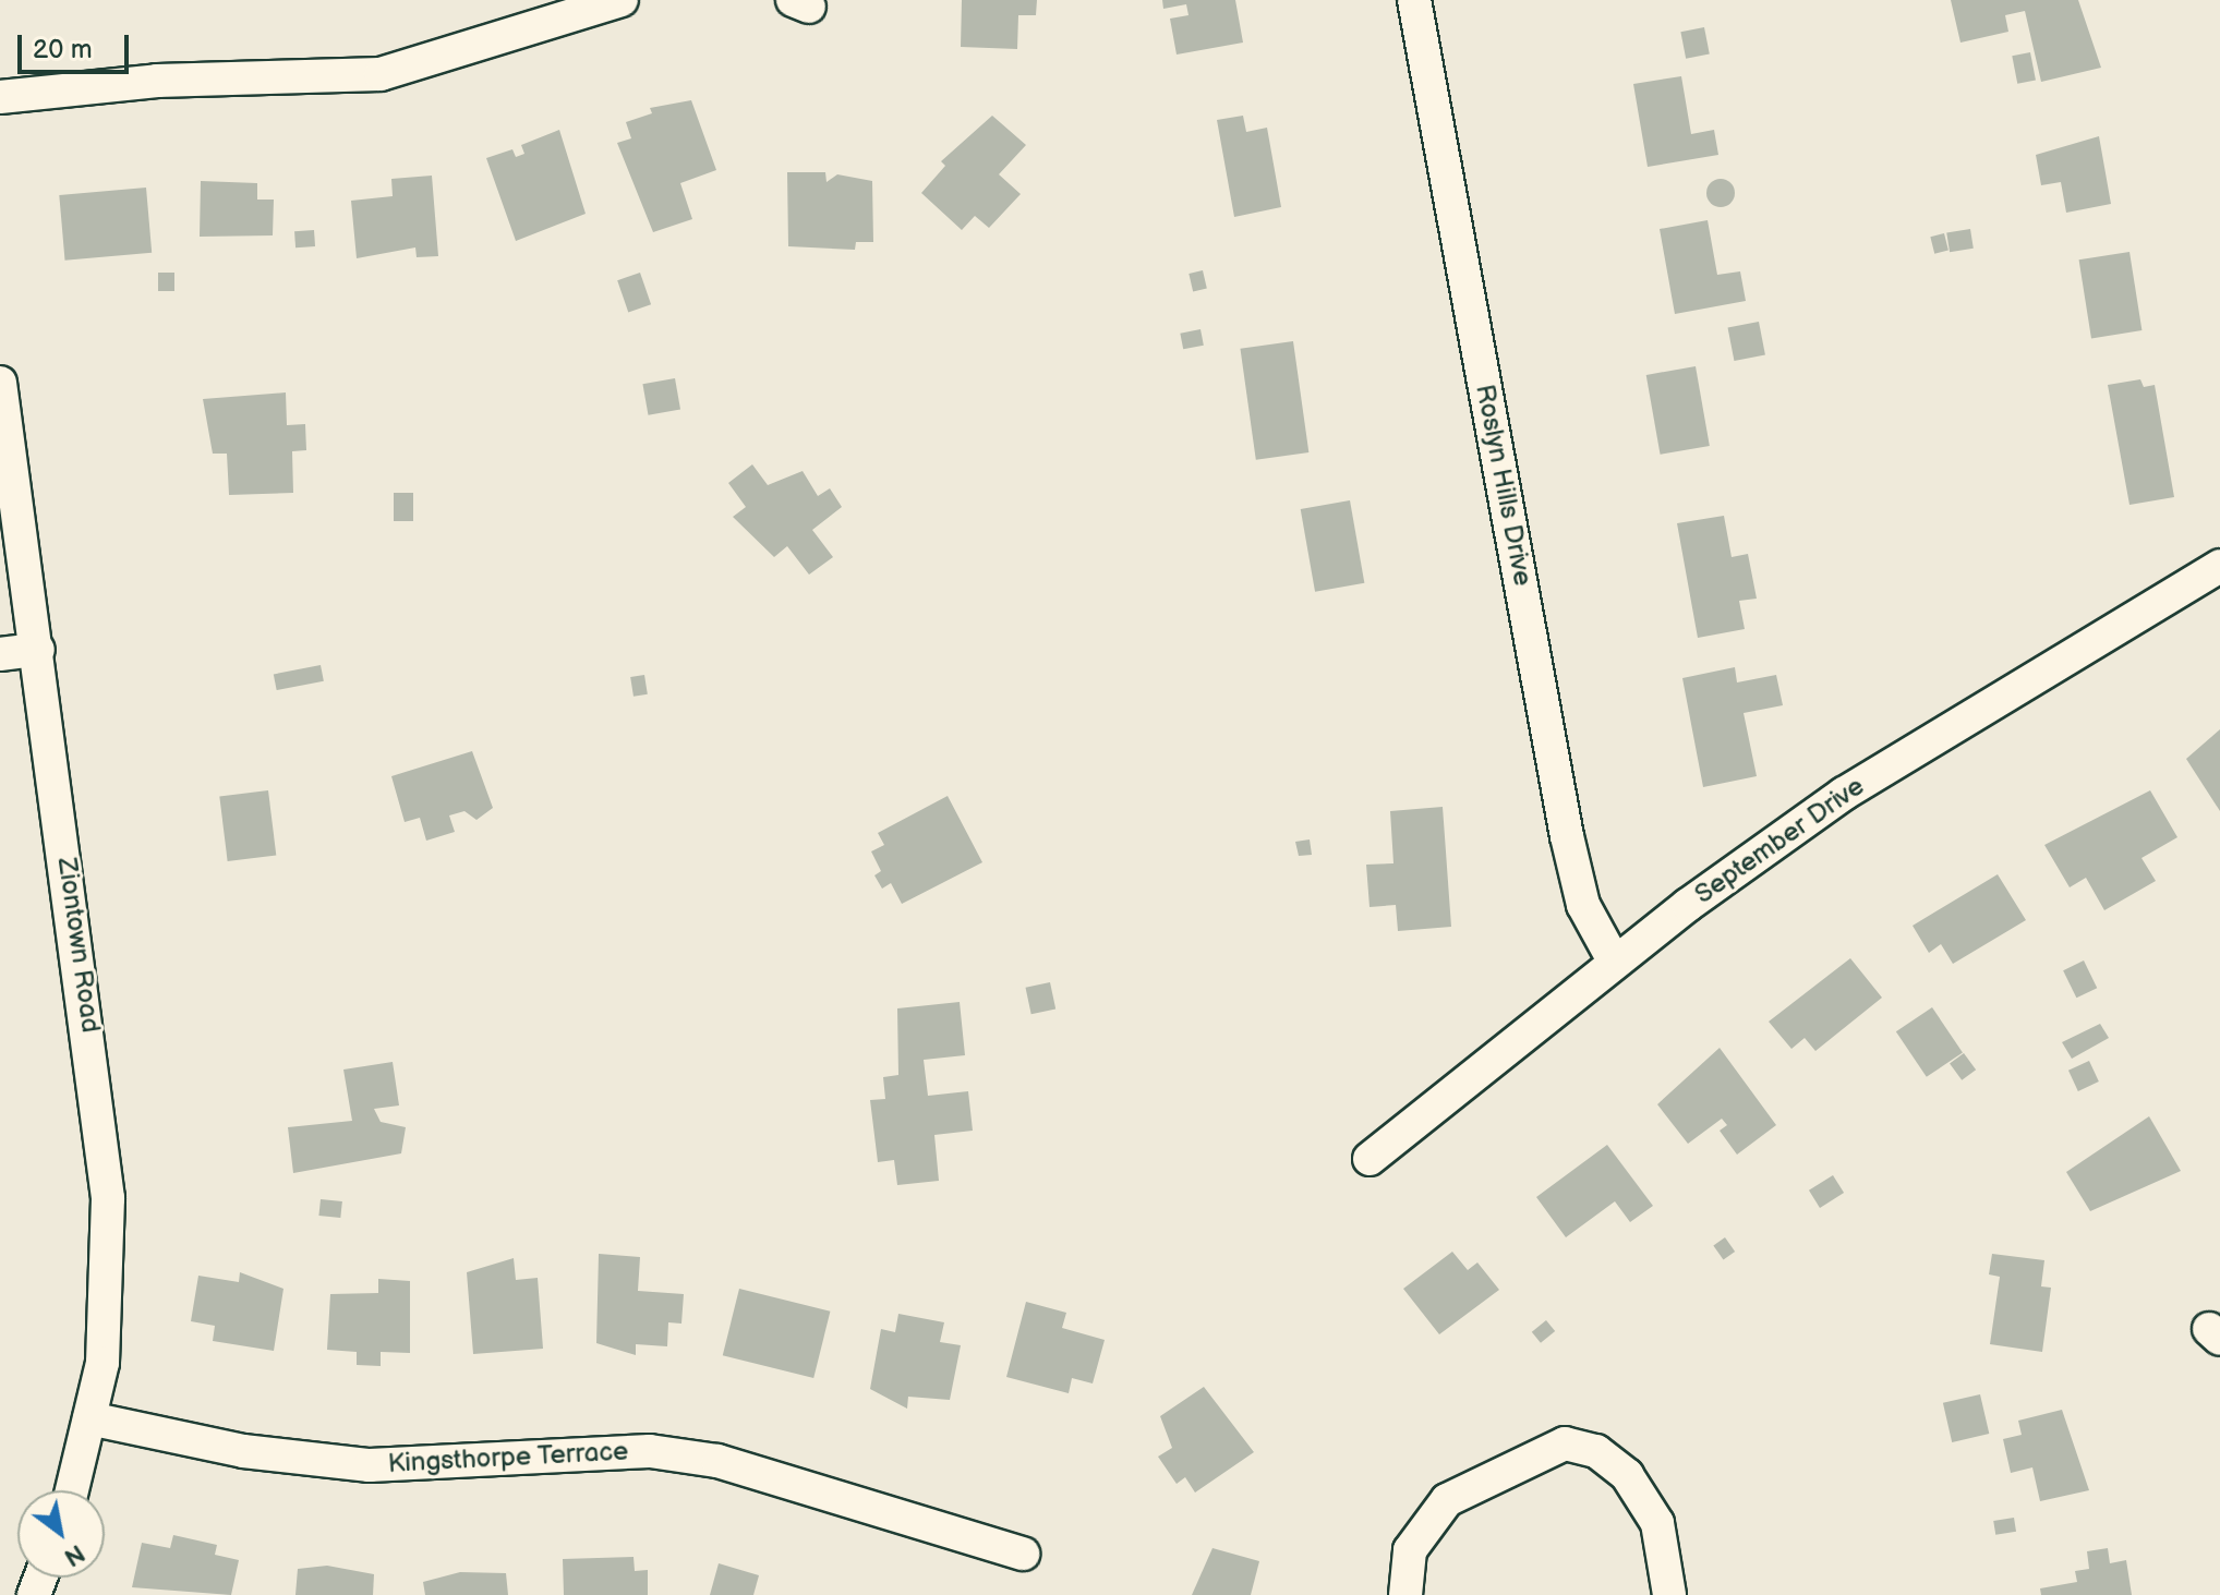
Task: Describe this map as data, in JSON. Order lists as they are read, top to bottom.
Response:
{
  "streets": {
    "street": [
      "Roslyn Hills Drive",
      "September Drive",
      "Ziontown Road",
      "Kingsthorpe Terrace"
    ]
  },
  "crossings": [
    ["Roslyn Hills Drive", "September Drive"],
    ["Ziontown Road", "Kingsthorpe Terrace"]
  ],
  "scale_bar": "20 m",
  "north": "bottom right"
}
